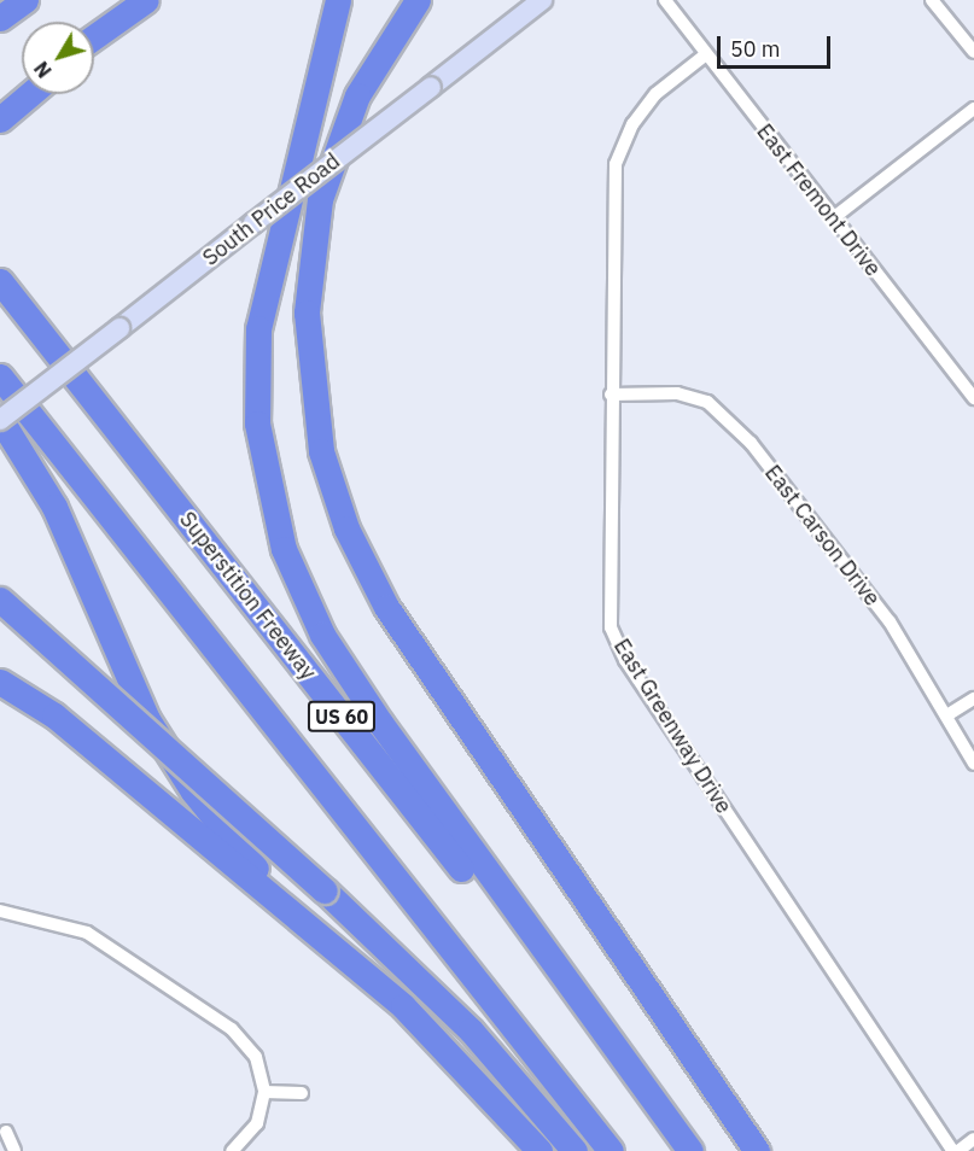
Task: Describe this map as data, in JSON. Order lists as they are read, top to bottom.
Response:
{
  "streets": {
    "highway": ["Superstition Freeway", "US 60"],
    "main road": ["South Price Road"],
    "street": ["East Fremont Drive", "East Carson Drive", "East Greenway Drive"]
  },
  "crossings": [
    ["East Fremont Drive", "East Greenway Drive"],
    ["East Carson Drive", "East Greenway Drive"]
  ],
  "scale_bar": "50 m",
  "north": "bottom left"
}
